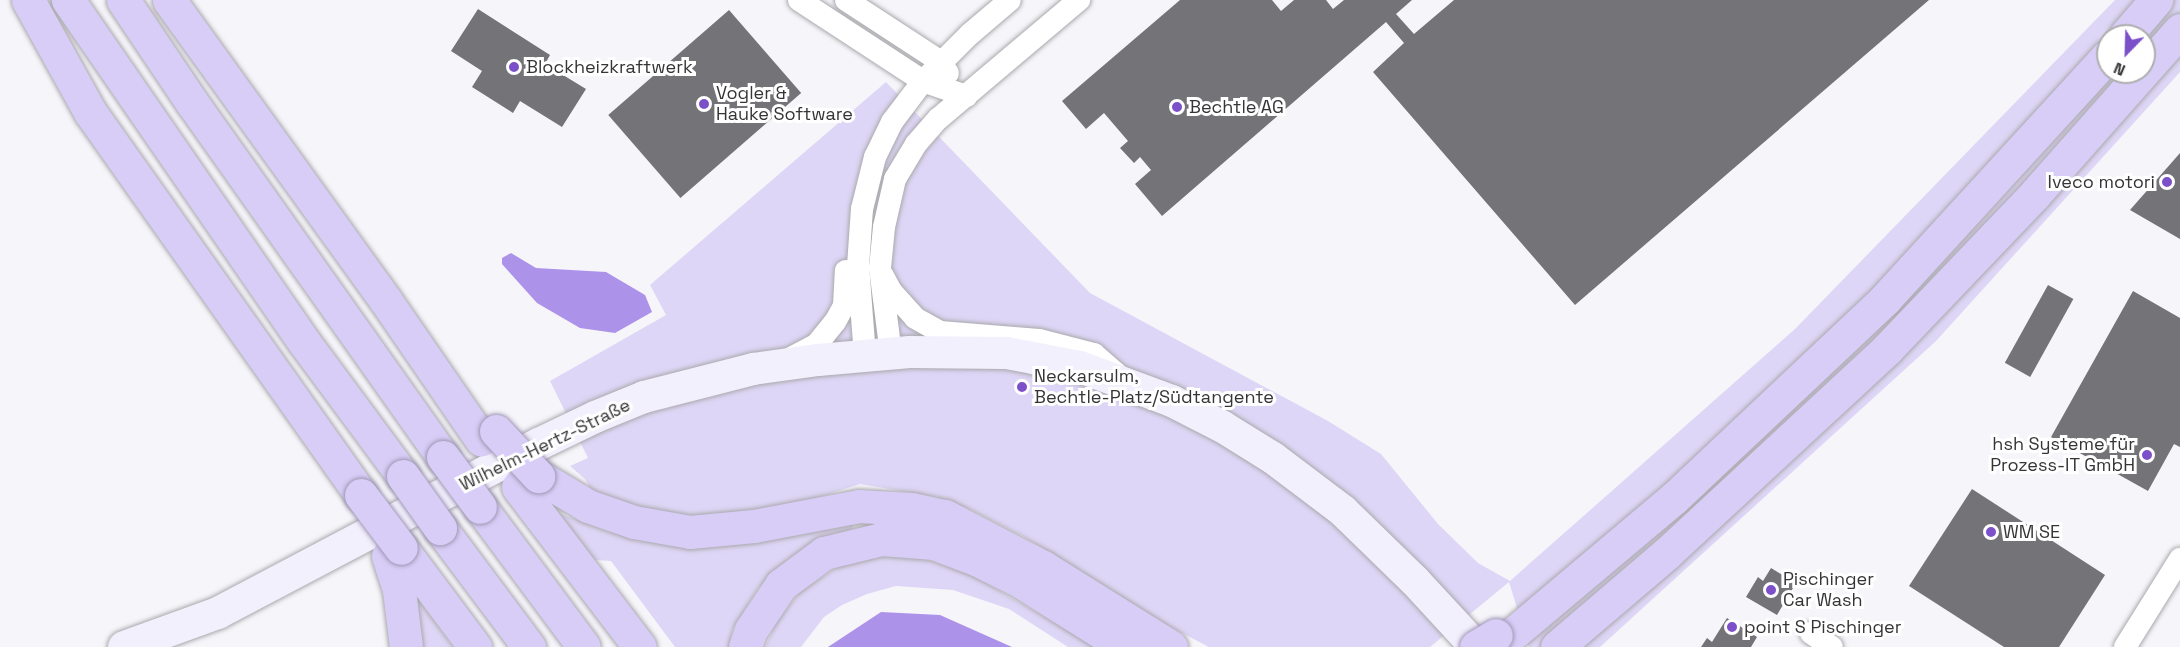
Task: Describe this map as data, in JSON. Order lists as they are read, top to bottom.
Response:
{
  "streets": {
    "main road": ["Wilhelm-Hertz-Straße"]
  },
  "places": [
    "Blockheizkraftwerk",
    "Vogler & Hauke Software",
    "Bechtle AG",
    "Iveco motori",
    "Neckarsulm, Bechtle-Platz/Südtangente",
    "hsh Systeme für Prozess-IT GmbH",
    "WM SE",
    "Pischinger Car Wash",
    "point S Pischinger"
  ],
  "north": "bottom left"
}
